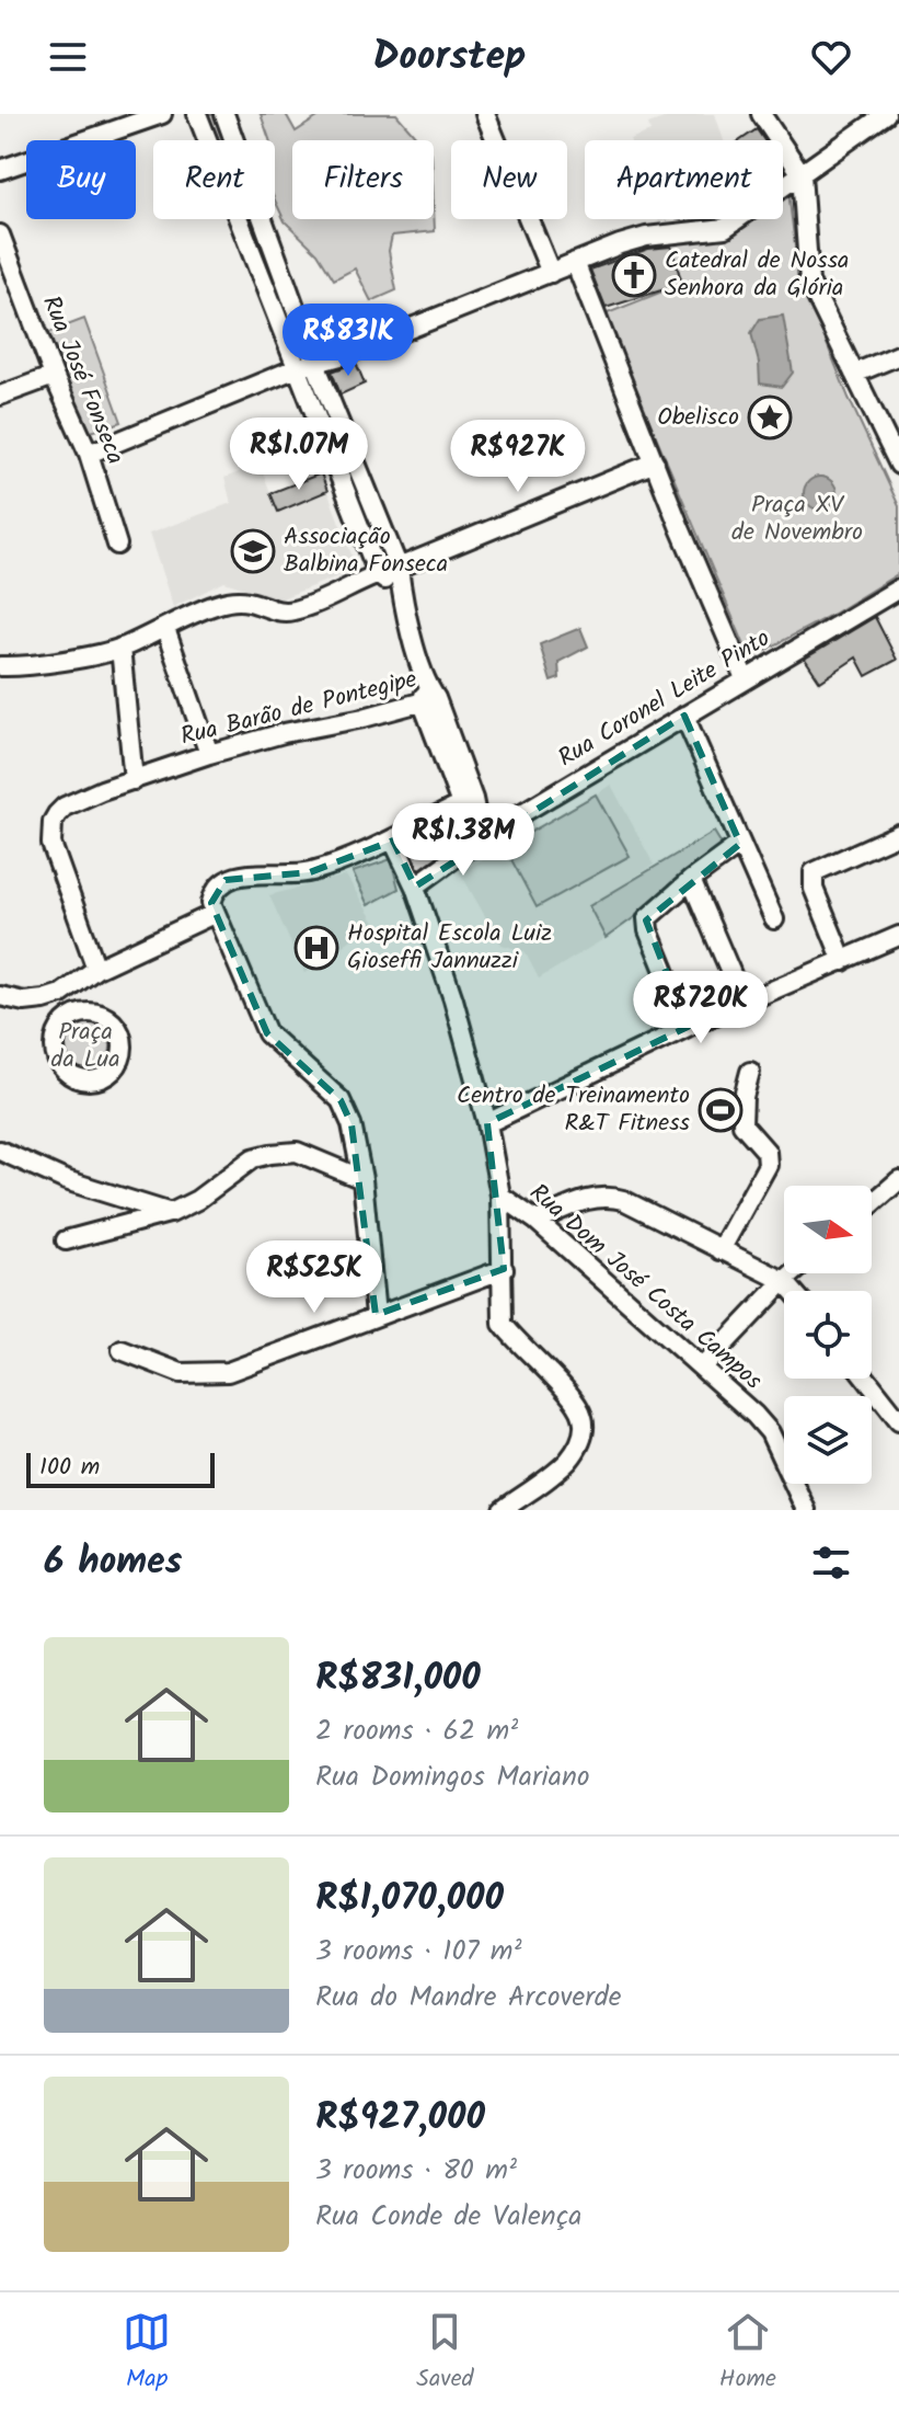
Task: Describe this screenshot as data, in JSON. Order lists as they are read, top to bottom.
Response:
{
  "streets": {
    "street": [
      "Rua José Fonseca",
      "Rua Coronel Leite Pinto",
      "Rua Barão de Pontegipe",
      "Rua Dom José Costa Campos"
    ]
  },
  "crossings": [
    ["Rua Coronel Leite Pinto", "Rua Dom José Costa Campos"]
  ],
  "parks": ["Praça XV de Novembro", "Praça da Lua"],
  "places": {
    "church": ["Catedral de Nossa Senhora da Glória"],
    "place": ["Obelisco"],
    "school or university": ["Associação Balbina Fonseca"],
    "hospital": ["Hospital Escola Luiz Gioseffi Jannuzzi"],
    "sports": ["Centro de Treinamento R&T Fitness"]
  },
  "scale_bar": "100 m",
  "north": "right",
  "page": {
    "header": "Doorstep",
    "chip": [
      "Buy",
      "Rent",
      "Filters",
      "New",
      "Apartment"
    ],
    "price": [
      "R$831K",
      "R$1.07M",
      "R$927K",
      "R$1.38M",
      "R$720K",
      "R$525K"
    ],
    "scale": "100 m",
    "heading": "6 homes",
    "list": [
      {
        "name": "R$831,000",
        "note": "2 rooms · 62 m² · Rua Domingos Mariano"
      },
      {
        "name": "R$1,070,000",
        "note": "3 rooms · 107 m² · Rua do Mandre Arcoverde"
      },
      {
        "name": "R$927,000",
        "note": "3 rooms · 80 m² · Rua Conde de Valença"
      }
    ],
    "tabs": ["Map", "Saved", "Home"]
  }
}
